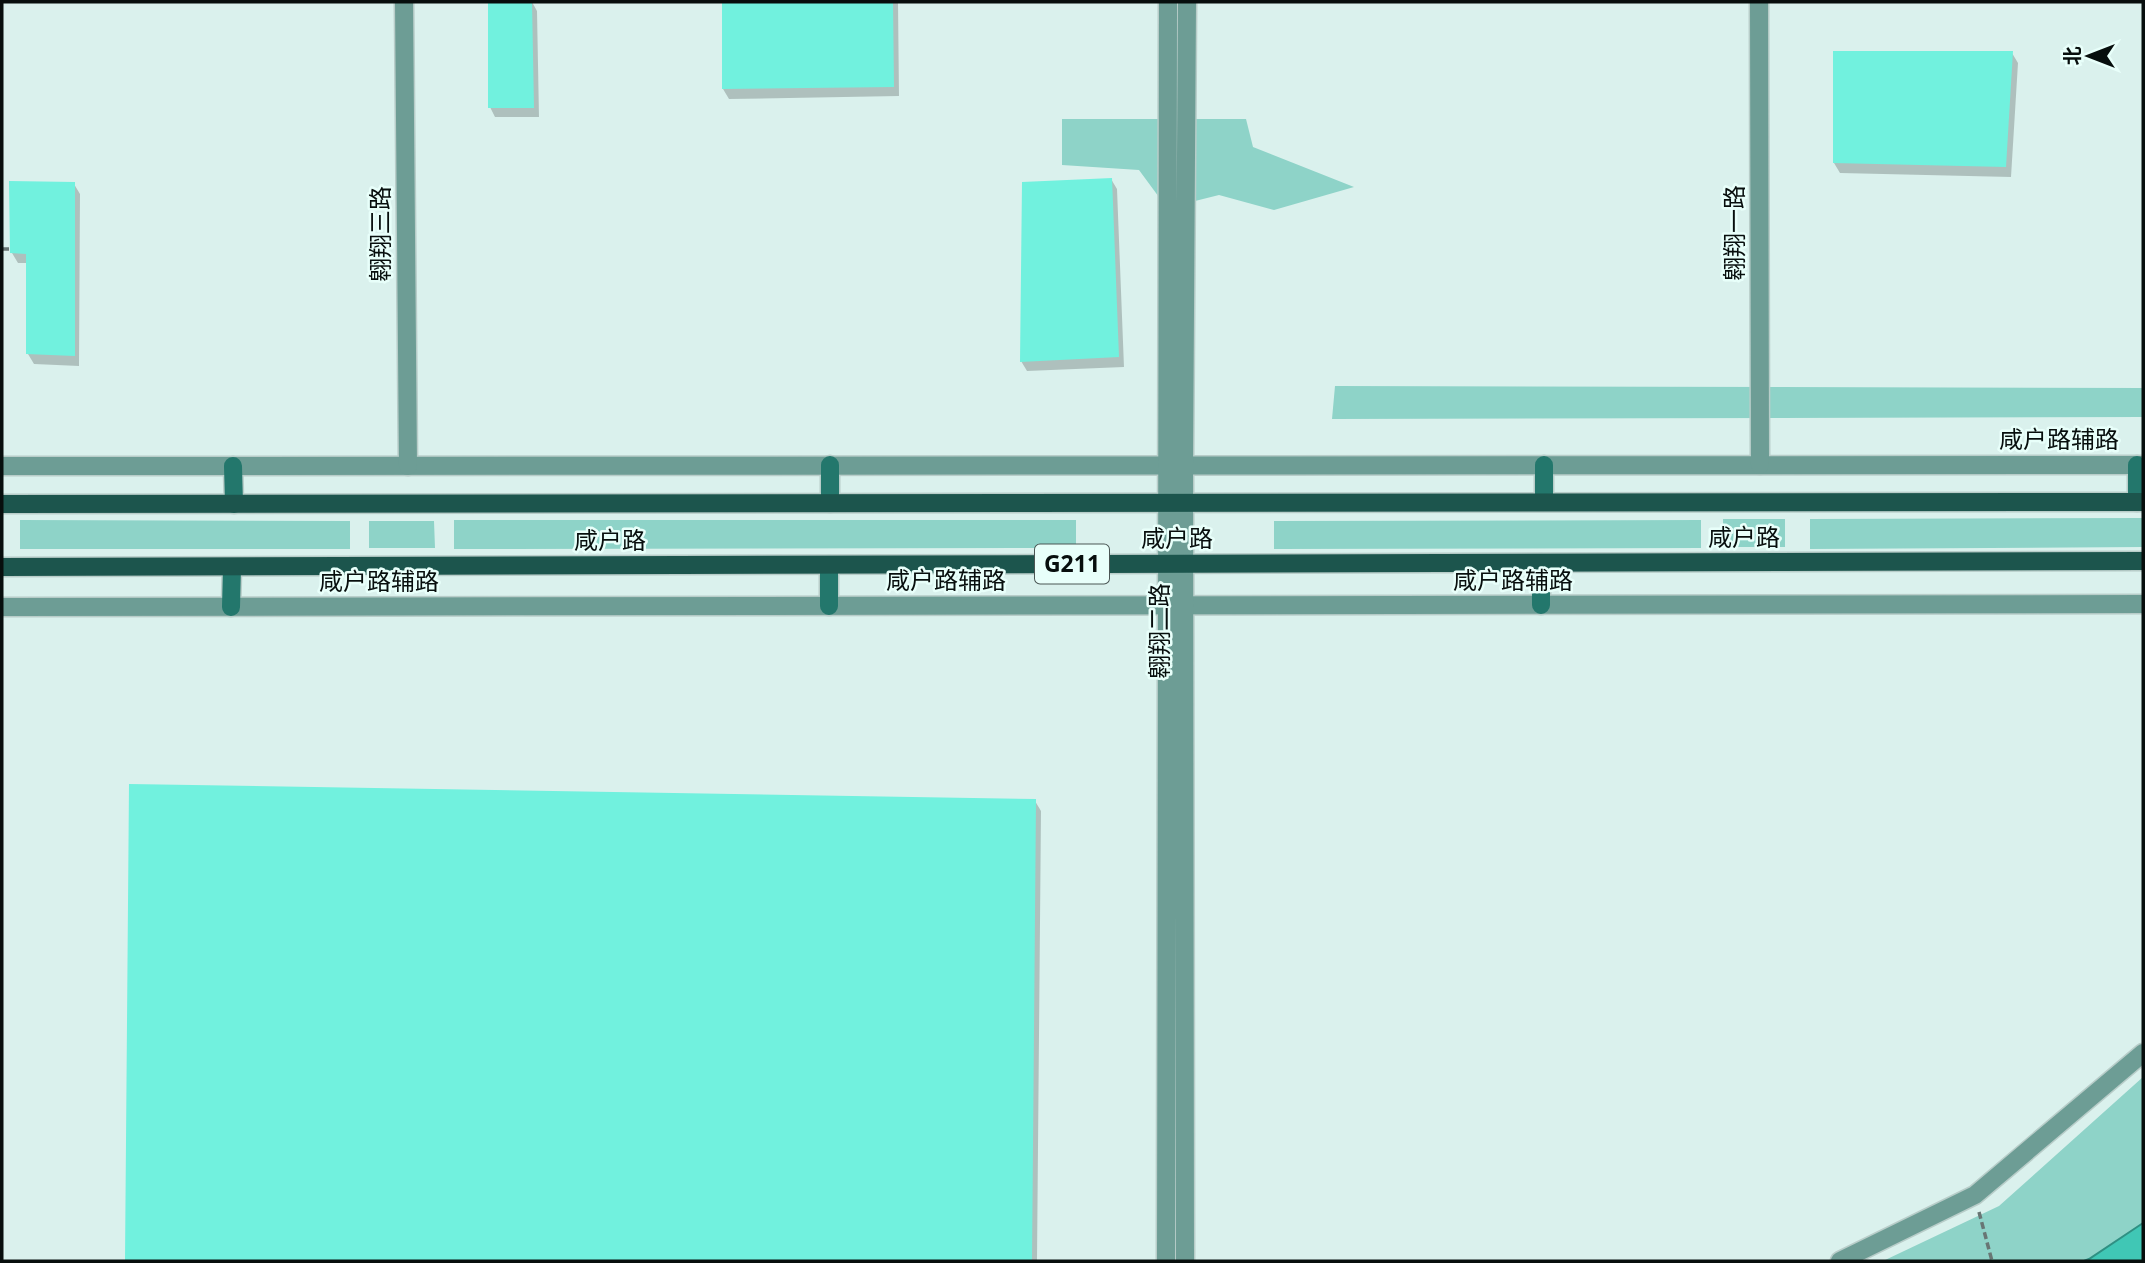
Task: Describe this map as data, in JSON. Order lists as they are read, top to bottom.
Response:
{
  "streets": {
    "main road": ["咸户路", "G211"],
    "street": [
      "翱翔一路",
      "翱翔三路",
      "咸户路辅路",
      "翱翔二路"
    ]
  },
  "crossings": [
    ["翱翔一路", "咸户路辅路"],
    ["翱翔三路", "咸户路辅路"],
    ["咸户路辅路", "翱翔二路"],
    ["咸户路", "翱翔二路"]
  ],
  "north": "left"
}
